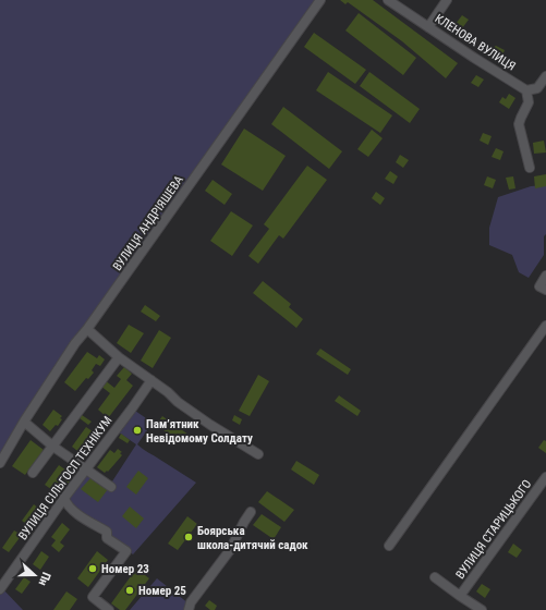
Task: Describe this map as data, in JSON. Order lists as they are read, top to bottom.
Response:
{
  "streets": {
    "street": [
      "КЛЕНОВА ВУЛИЦЯ",
      "ВУЛИЦЯ АНДРІЯШЕВА",
      "ВУЛИЦЯ СІЛЬГОСП ТЕХНІКУМ",
      "ВУЛИЦЯ СТАРИЦЬКОГО"
    ]
  },
  "places": [
    "Пам’ятник Невідомому Солдату",
    "Боярська школа-дитячий садок",
    "Номер 23",
    "Номер 25"
  ],
  "north": "right"
}
